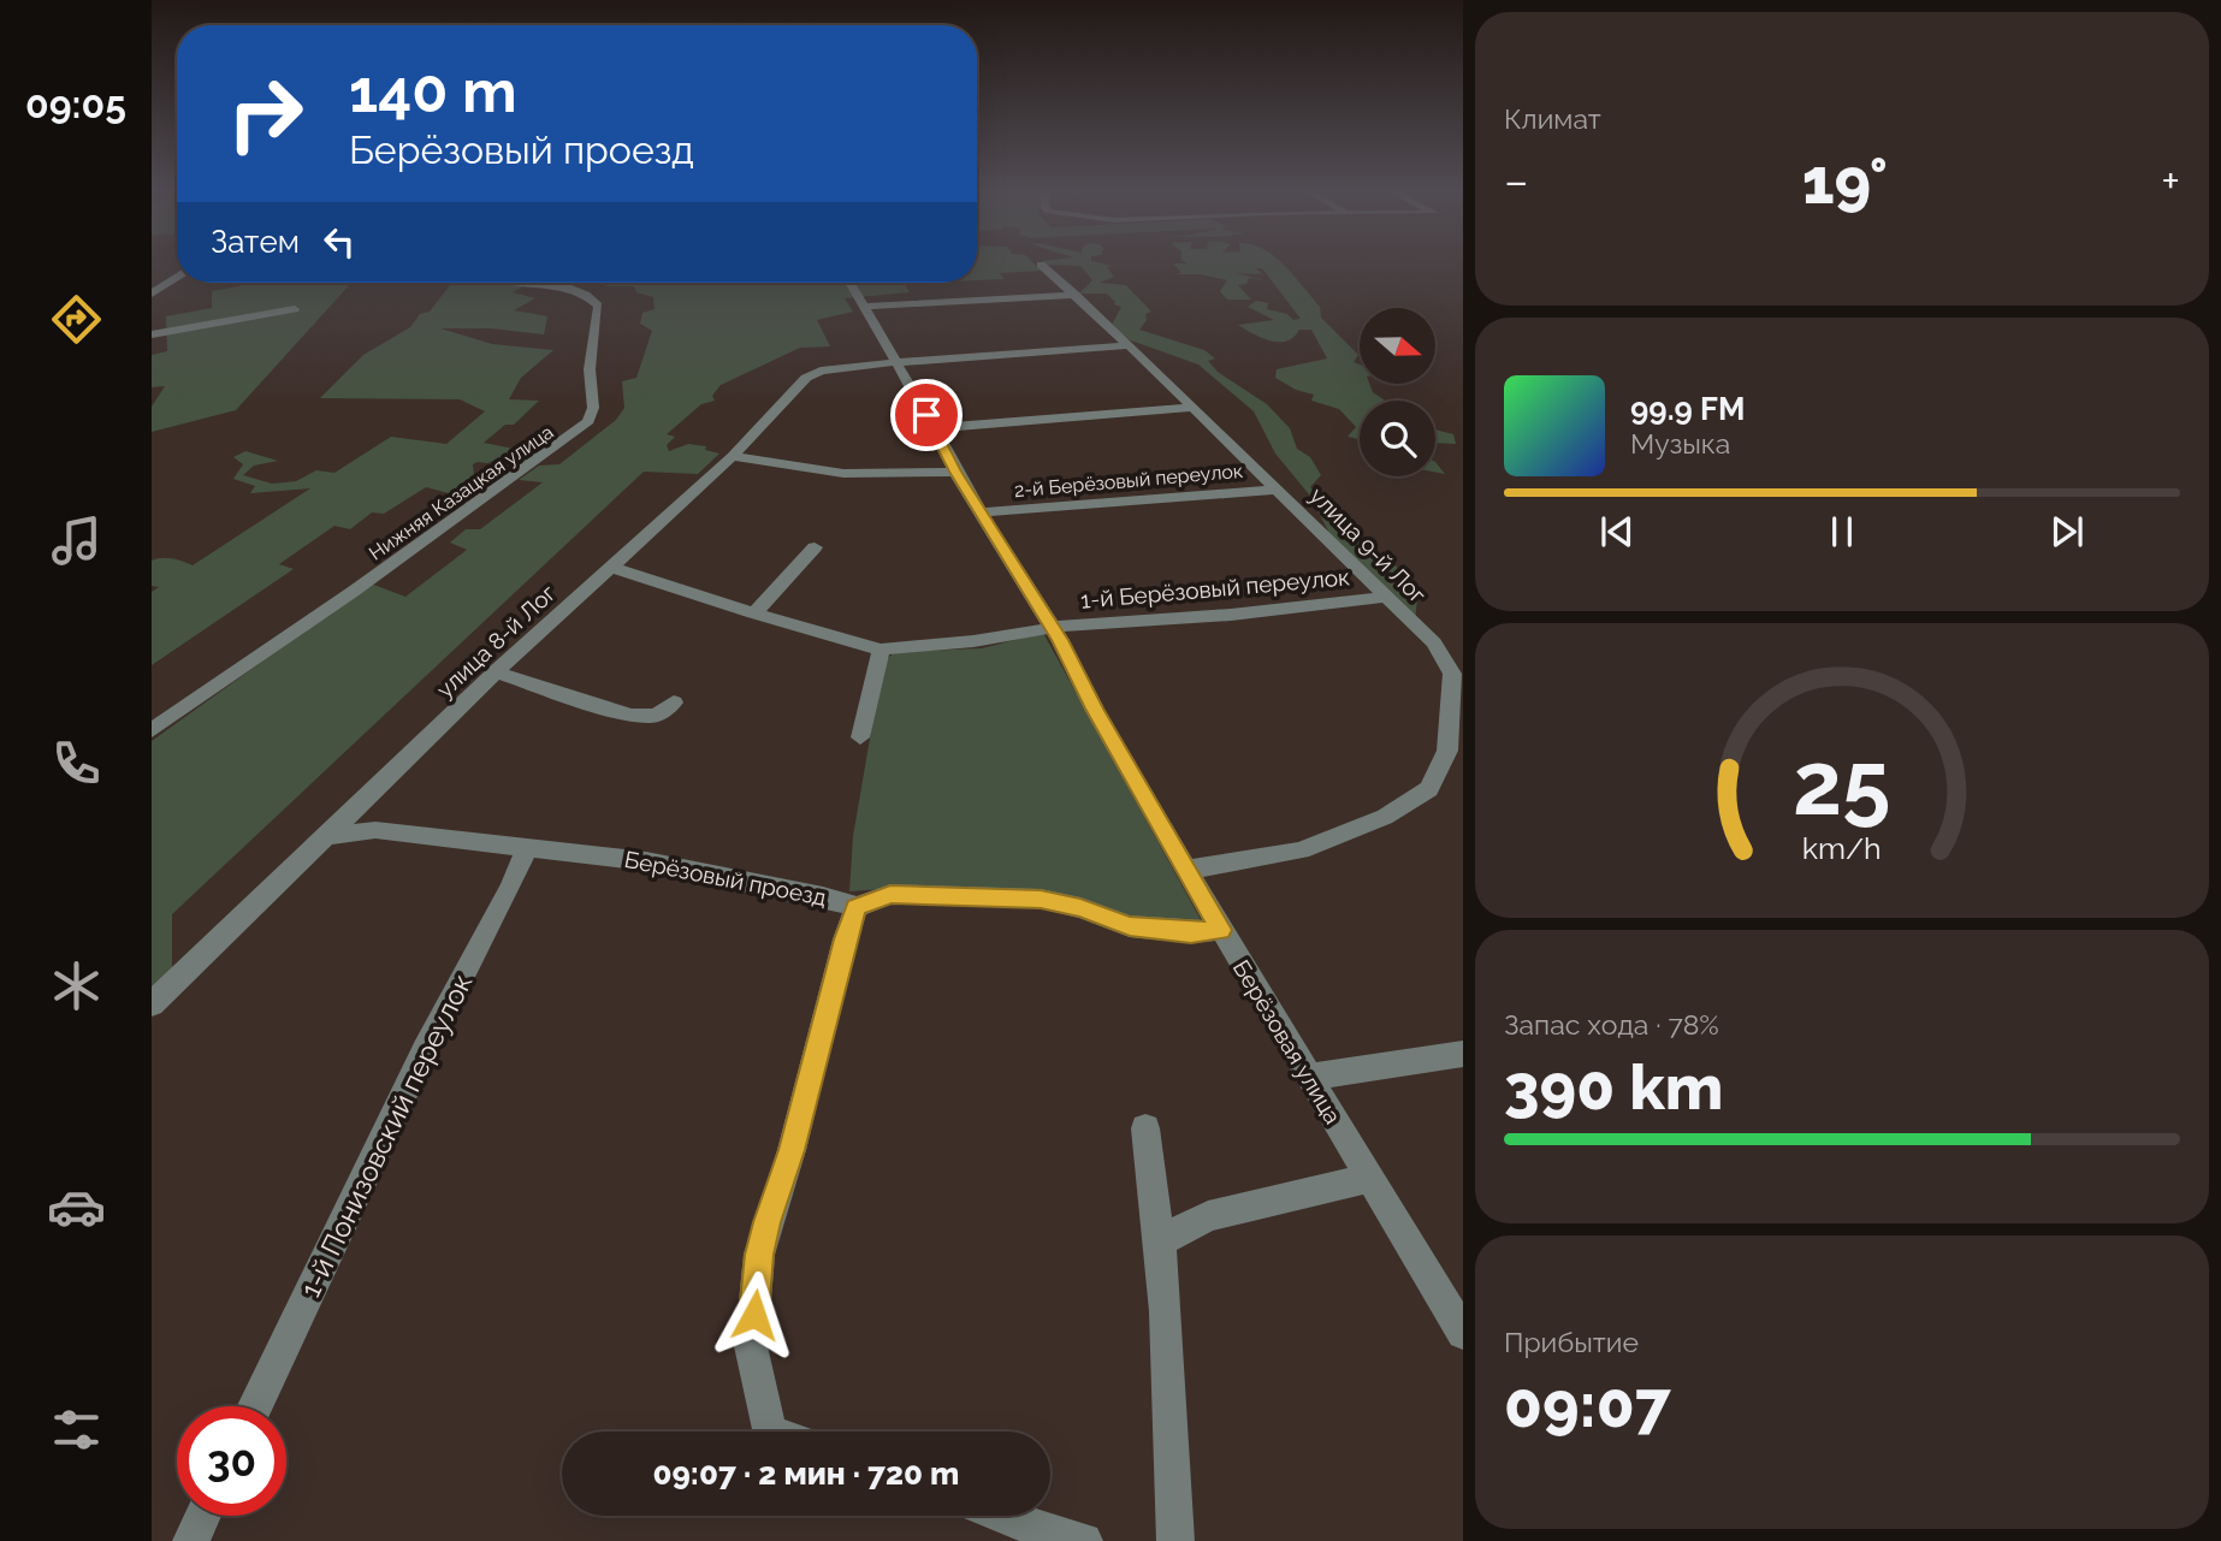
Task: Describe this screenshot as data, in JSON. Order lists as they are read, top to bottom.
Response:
{
  "streets": {
    "street": [
      "2-й Берёзовый переулок",
      "Нижняя Казацкая улица",
      "улица 9-й Лог",
      "1-й Берёзовый переулок",
      "улица 8-й Лог",
      "Берёзовый проезд",
      "Берёзовая улица",
      "1-й Понизовский переулок"
    ]
  },
  "crossings": [
    ["2-й Берёзовый переулок", "улица 9-й Лог"],
    ["2-й Берёзовый переулок", "Берёзовая улица"],
    ["улица 9-й Лог", "1-й Берёзовый переулок"],
    ["улица 9-й Лог", "улица 8-й Лог"],
    ["улица 9-й Лог", "Берёзовая улица"],
    ["1-й Берёзовый переулок", "улица 8-й Лог"],
    ["1-й Берёзовый переулок", "Берёзовая улица"],
    ["улица 8-й Лог", "Берёзовый проезд"],
    ["улица 8-й Лог", "Берёзовая улица"],
    ["Берёзовый проезд", "Берёзовая улица"],
    ["Берёзовый проезд", "1-й Понизовский переулок"]
  ],
  "north": "right",
  "page": {
    "tabs": "09:05",
    "tile": [
      "Климат",
      ["Запас хода · 78%", "390 km"],
      ["Прибытие", "09:07"]
    ],
    "turn": ["140 m", "Берёзовый проезд"],
    "heat": ["−", "19°", "+"],
    "then": "Затем",
    "song": ["99.9 FM", "Музыка"],
    "limit": "30",
    "trip": "09:07 · 2 мин · 720 m",
    "gauge": ["25", "km/h"]
  }
}
